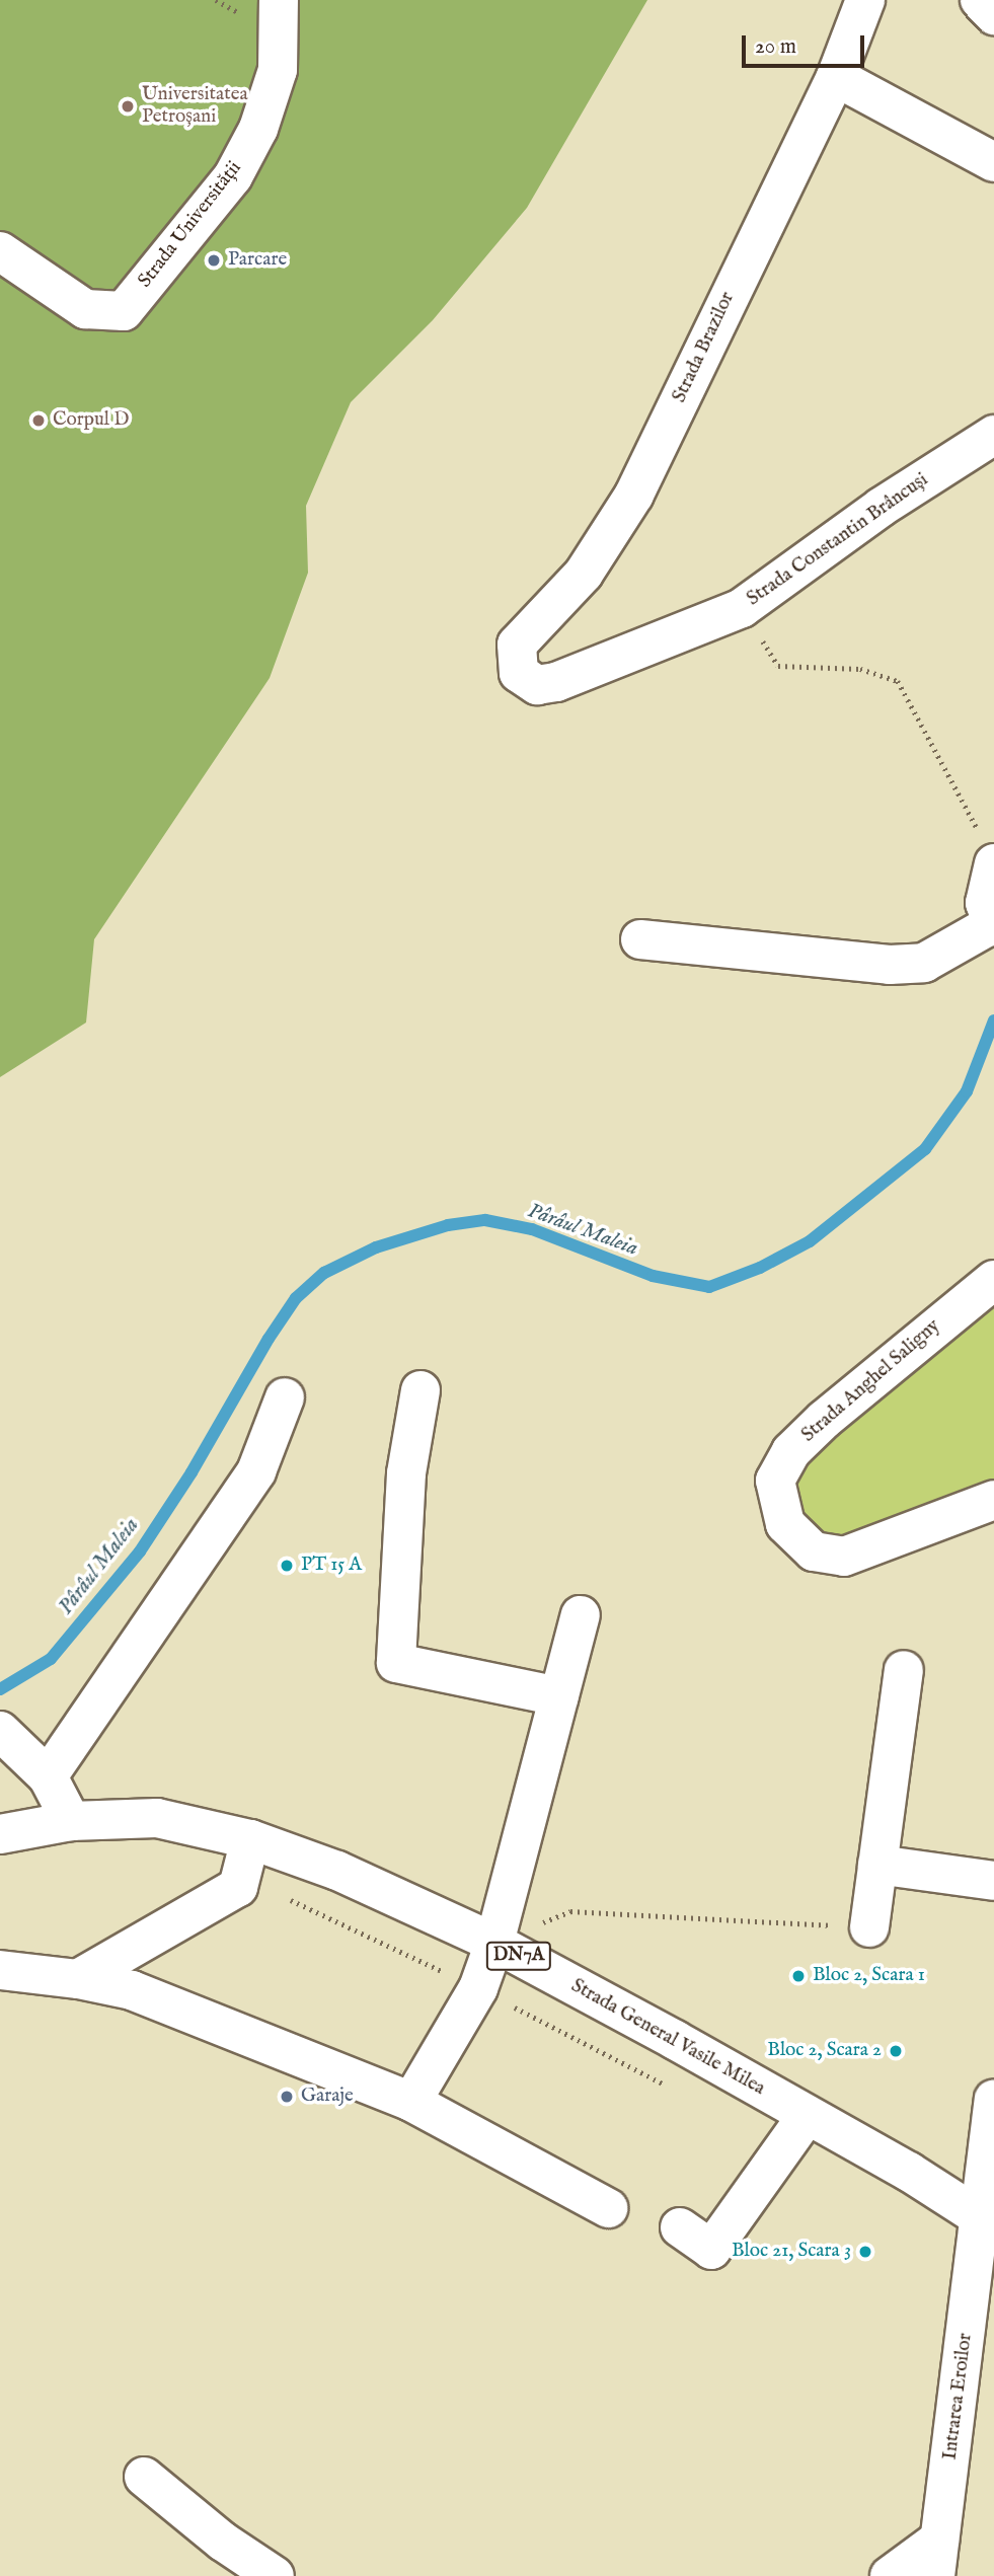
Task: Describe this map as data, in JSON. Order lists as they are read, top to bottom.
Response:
{
  "streets": {
    "street": [
      "Strada Universității",
      "Strada Brazilor",
      "Strada Constantin Brâncuși",
      "Strada Anghel Saligny",
      "DN7A",
      "Strada General Vasile Milea",
      "Intrarea Eroilor"
    ]
  },
  "crossings": [
    ["Strada Brazilor", "Strada Constantin Brâncuși"],
    ["Strada General Vasile Milea", "Intrarea Eroilor"]
  ],
  "water": ["Pârâul Maleia"],
  "places": [
    "Universitatea Petroșani",
    "Parcare",
    "Corpul D",
    "PT 15 A",
    "Bloc 2, Scara 1",
    "Bloc 2, Scara 2",
    "Garaje",
    "Bloc 21, Scara 3"
  ],
  "scale_bar": "20 m"
}
